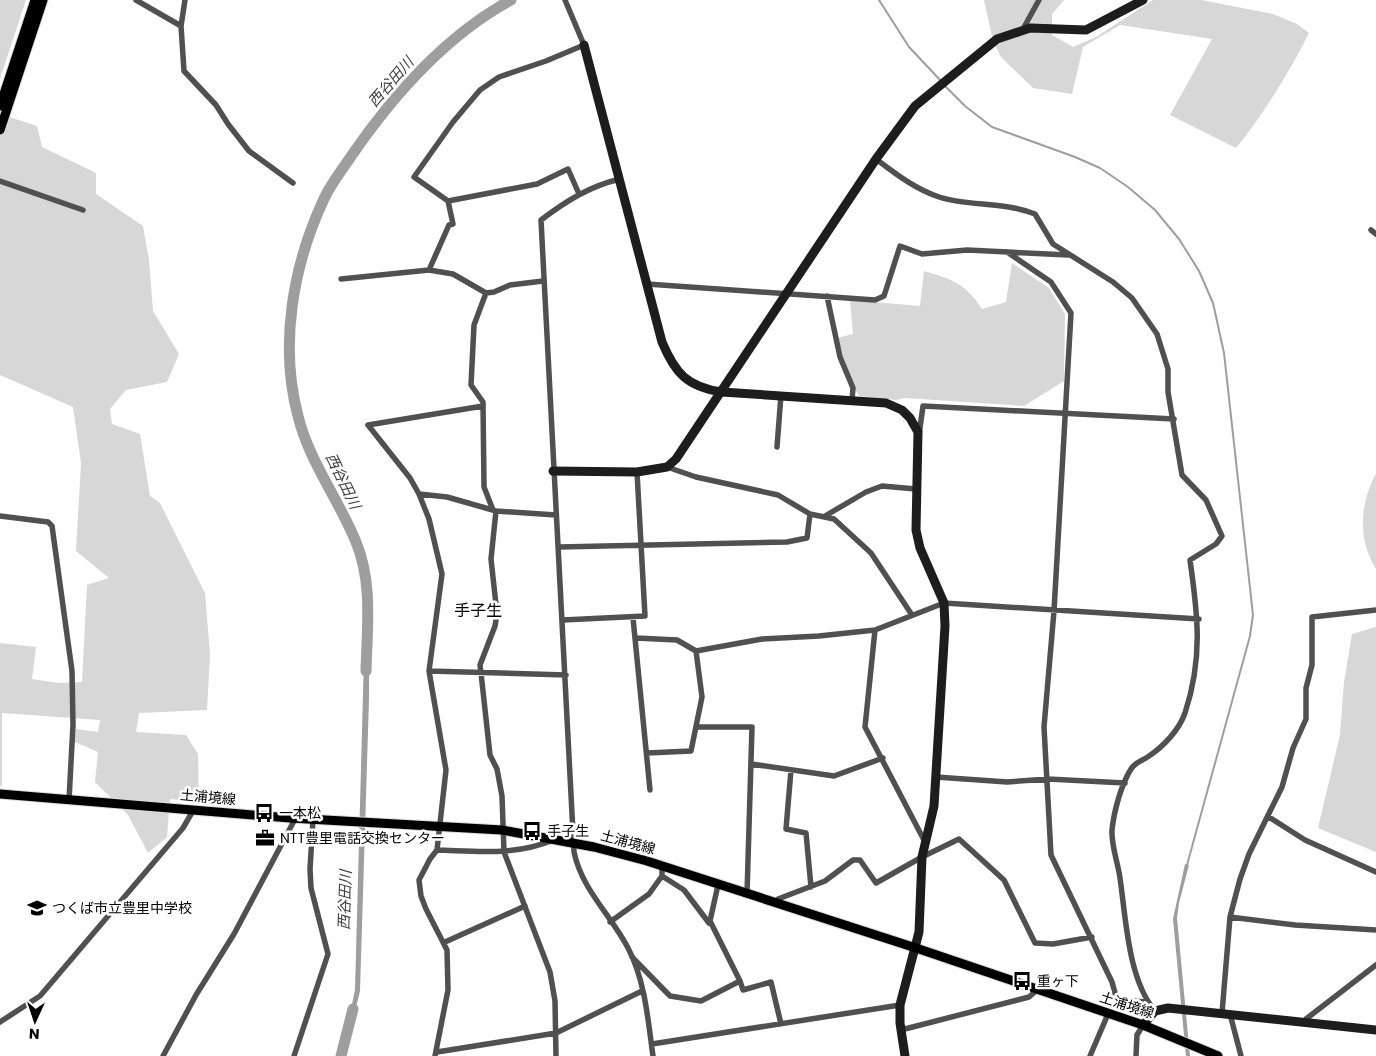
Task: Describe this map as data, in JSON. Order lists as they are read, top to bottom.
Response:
{
  "streets": {
    "main road": ["土浦境線"]
  },
  "districts": ["手子生"],
  "water": ["西谷田川"],
  "places": {
    "bus stop": ["一本松", "手子生", "重ヶ下"],
    "office": ["NTT豊里電話交換センター"],
    "school or university": ["つくば市立豊里中学校"]
  },
  "north": "bottom"
}
